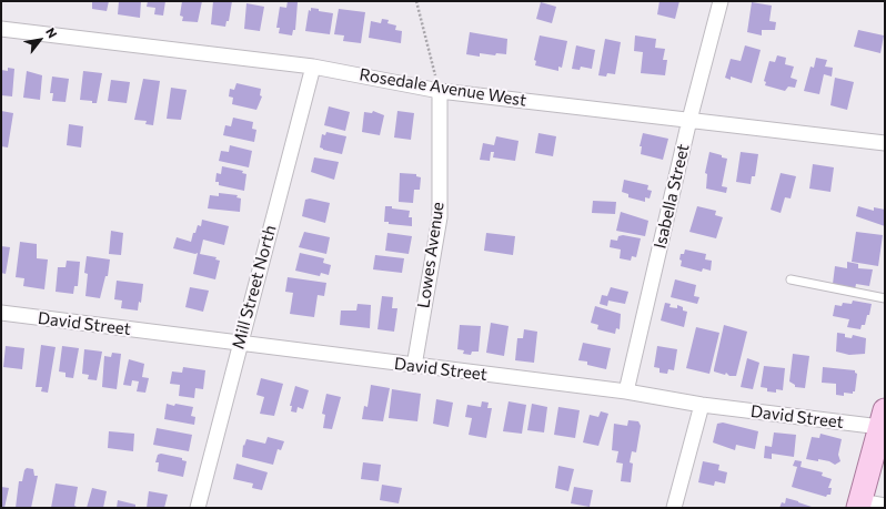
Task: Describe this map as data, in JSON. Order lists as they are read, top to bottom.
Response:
{
  "streets": {
    "street": [
      "Rosedale Avenue West",
      "Isabella Street",
      "Lowes Avenue",
      "Mill Street North",
      "David Street"
    ]
  },
  "crossings": [
    ["Rosedale Avenue West", "Isabella Street"],
    ["Rosedale Avenue West", "Lowes Avenue"],
    ["Rosedale Avenue West", "Mill Street North"],
    ["Isabella Street", "David Street"],
    ["Lowes Avenue", "David Street"],
    ["Mill Street North", "David Street"]
  ],
  "north": "top right"
}
